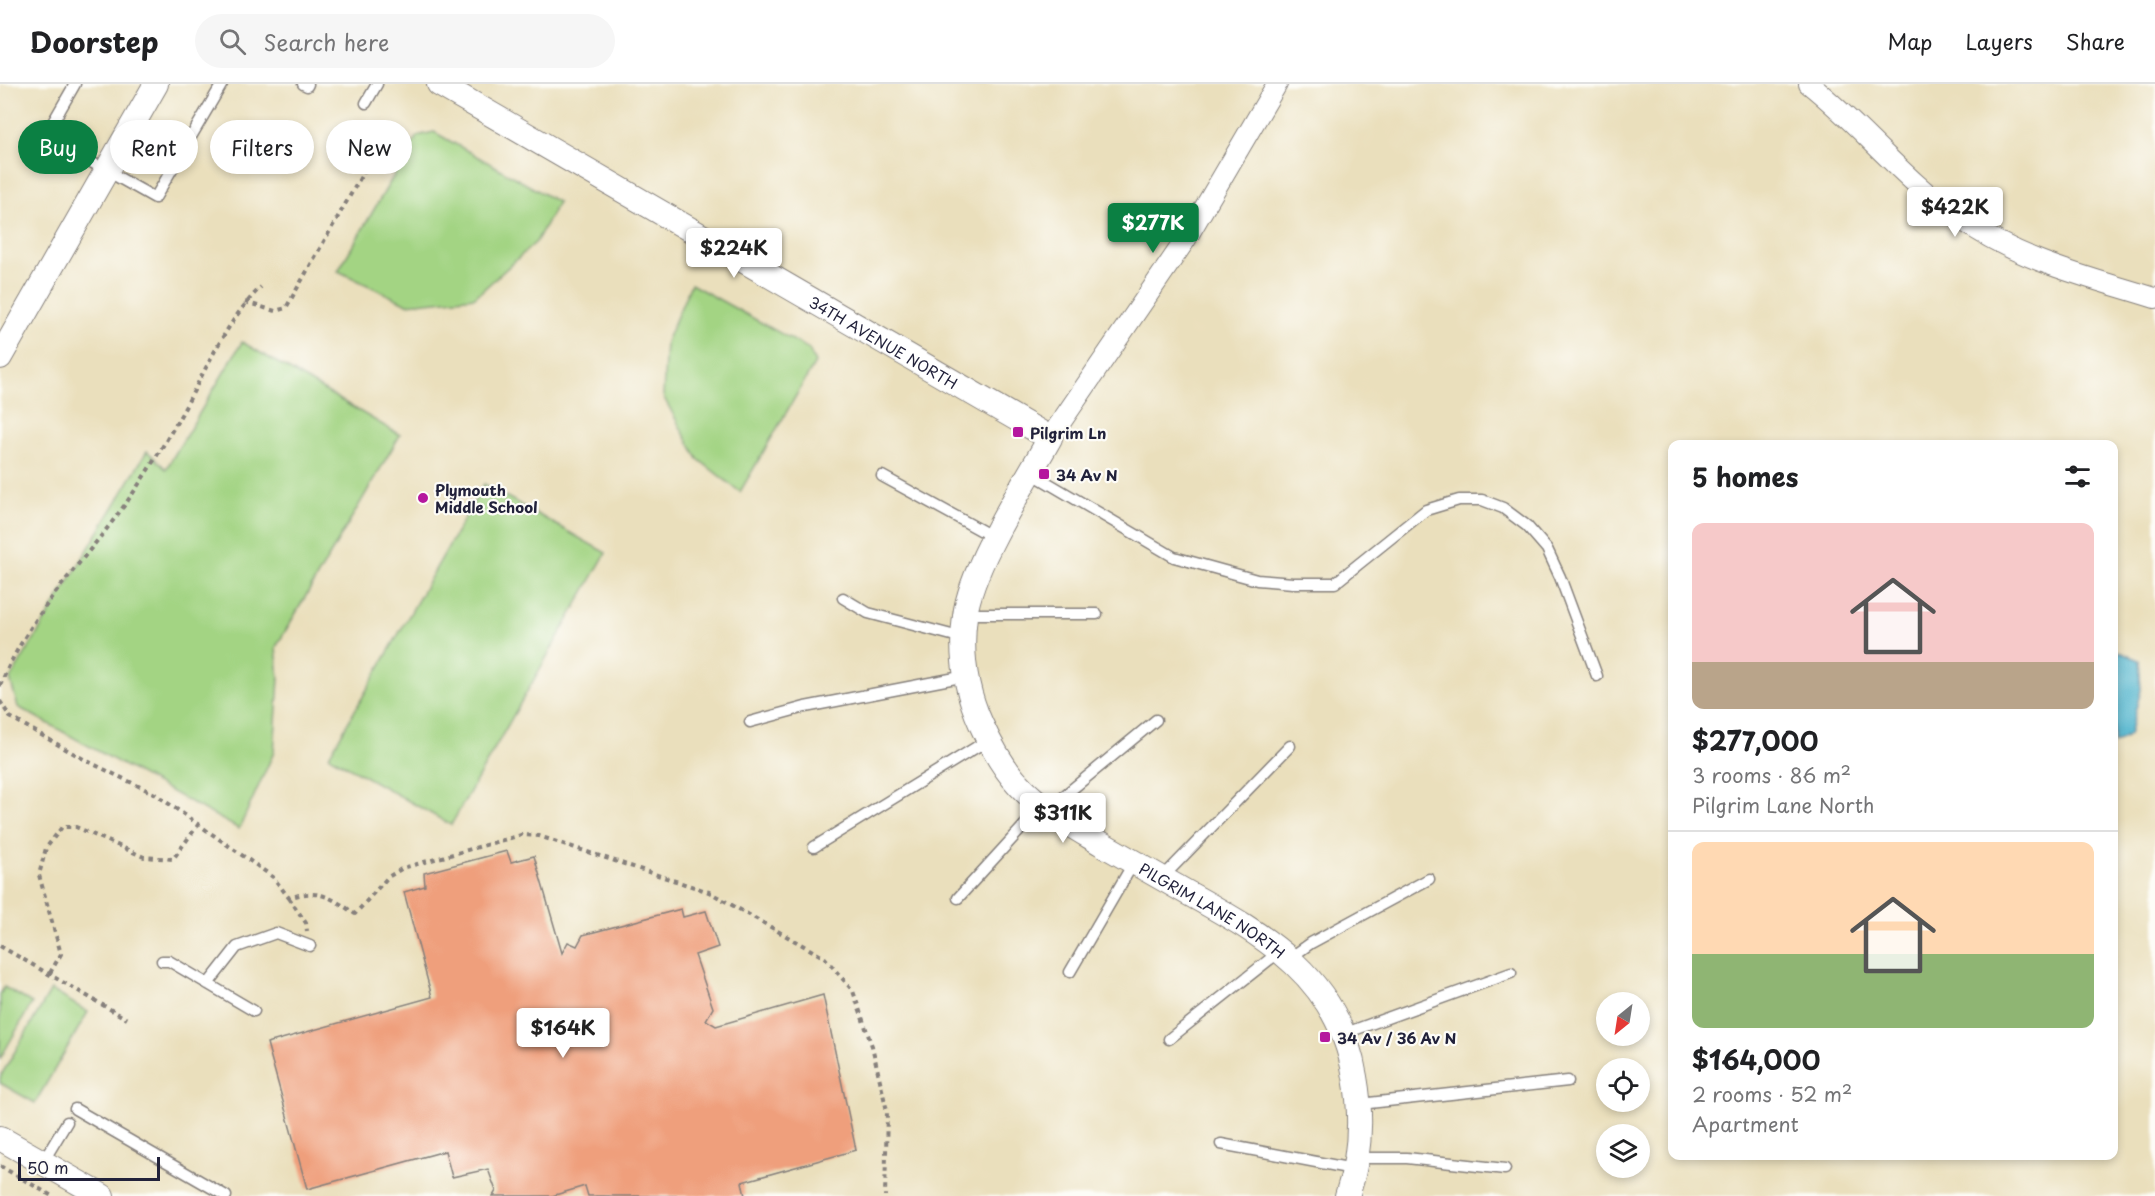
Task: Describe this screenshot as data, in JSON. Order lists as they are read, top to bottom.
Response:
{
  "streets": {
    "street": ["34TH AVENUE NORTH", "PILGRIM LANE NORTH"]
  },
  "crossings": [
    ["34TH AVENUE NORTH", "PILGRIM LANE NORTH"]
  ],
  "places": {
    "transit": ["Pilgrim Ln", "34 Av N", "34 Av / 36 Av N"],
    "other": ["Plymouth Middle School"]
  },
  "scale_bar": "50 m",
  "north": "bottom left",
  "page": {
    "header": "Doorstep",
    "search": "Search here",
    "nav": ["Map", "Layers", "Share"],
    "chip": [
      "Buy",
      "Rent",
      "Filters",
      "New"
    ],
    "price": [
      "$422K",
      "$277K",
      "$224K",
      "$311K",
      "$164K"
    ],
    "heading": "5 homes",
    "list": [
      {
        "name": "$277,000",
        "note": "3 rooms · 86 m² · Pilgrim Lane North"
      },
      {
        "name": "$164,000",
        "note": "2 rooms · 52 m² · Apartment"
      }
    ],
    "scale": "50 m"
  }
}
